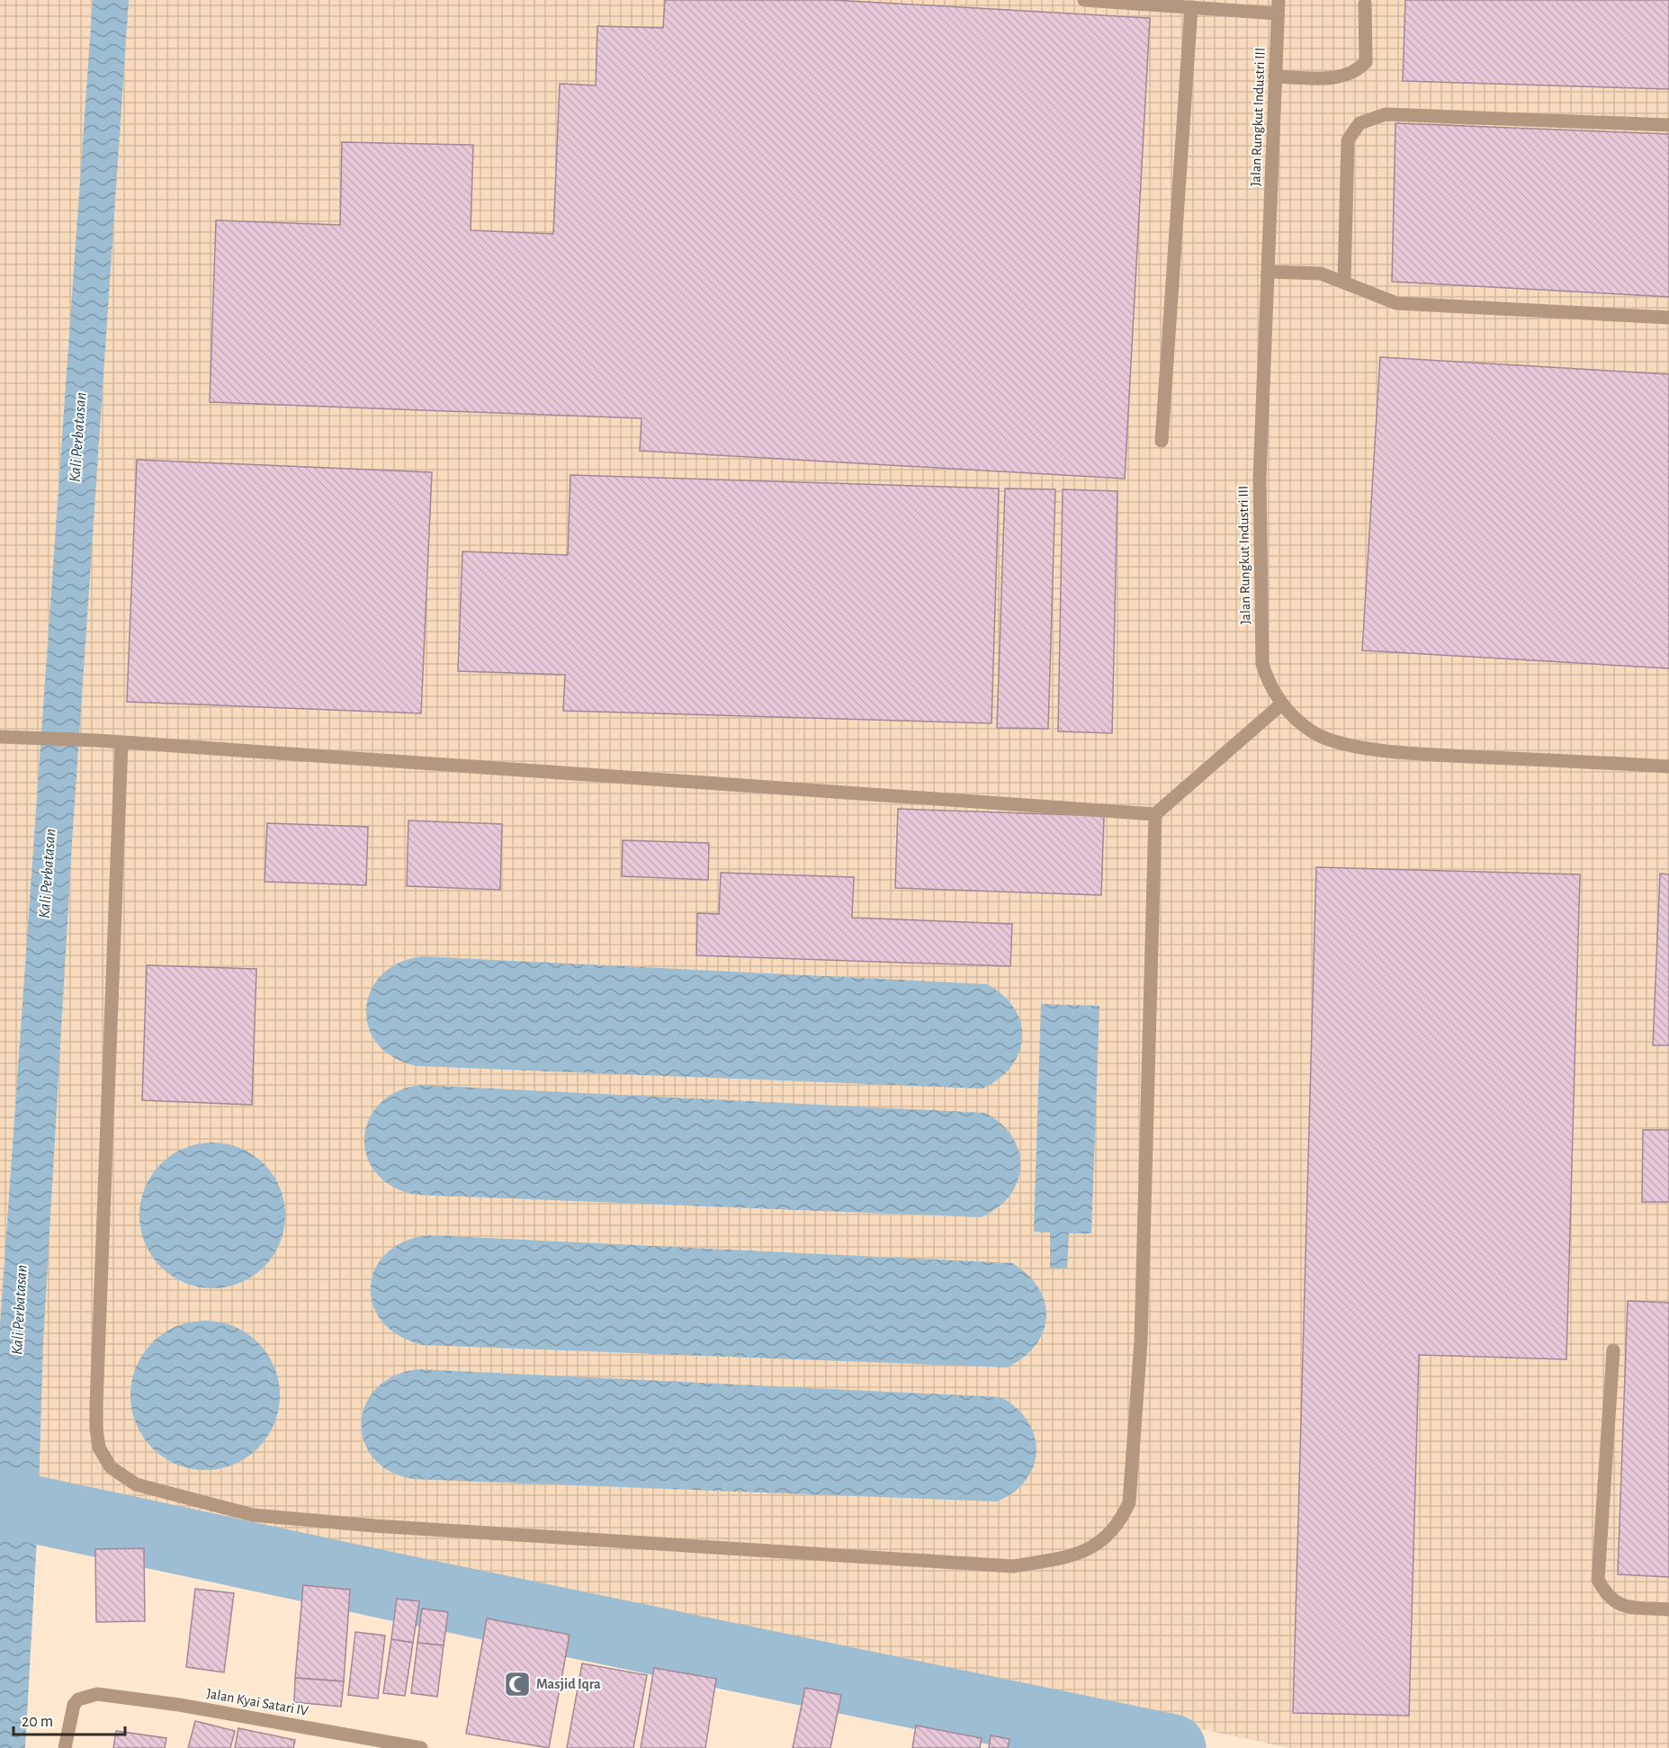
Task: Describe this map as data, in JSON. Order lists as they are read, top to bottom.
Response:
{
  "streets": {
    "street": ["Jalan Rungkut Industri III", "Jalan Kyai Satari IV"]
  },
  "water": ["Kali Perbatasan"],
  "places": {
    "mosque": ["Masjid Iqra"]
  },
  "scale_bar": "20 m"
}
